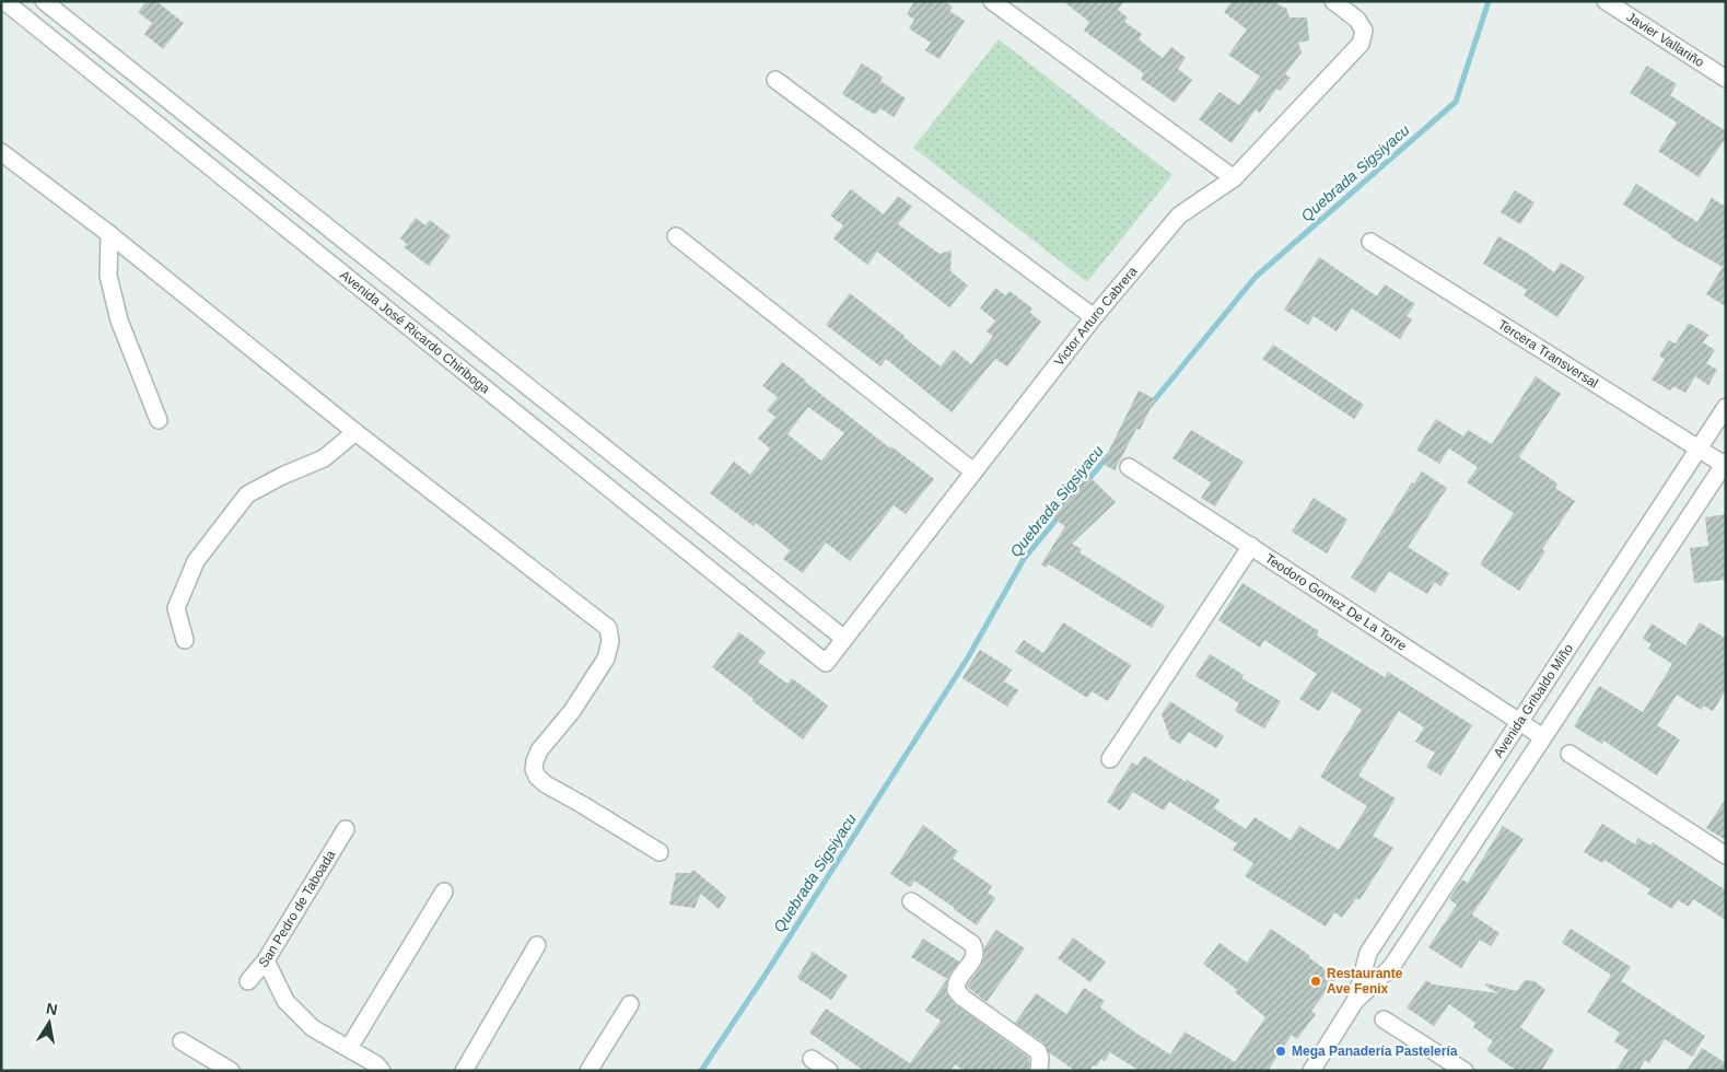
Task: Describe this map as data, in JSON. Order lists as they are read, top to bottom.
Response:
{
  "streets": {
    "street": [
      "Javier Vallariño",
      "Victor Arturo Cabrera",
      "Avenida José Ricardo Chiriboga",
      "Tercera Transversal",
      "Teodoro Gomez De La Torre",
      "Avenida Gribaldo Miño",
      "San Pedro de Taboada"
    ]
  },
  "crossings": [
    ["Victor Arturo Cabrera", "Avenida José Ricardo Chiriboga"],
    ["Tercera Transversal", "Avenida Gribaldo Miño"],
    ["Teodoro Gomez De La Torre", "Avenida Gribaldo Miño"]
  ],
  "water": ["Quebrada Sigsiyacu"],
  "places": ["Restaurante Ave Fenix", "Mega Panadería Pastelería"],
  "north": "top"
}
